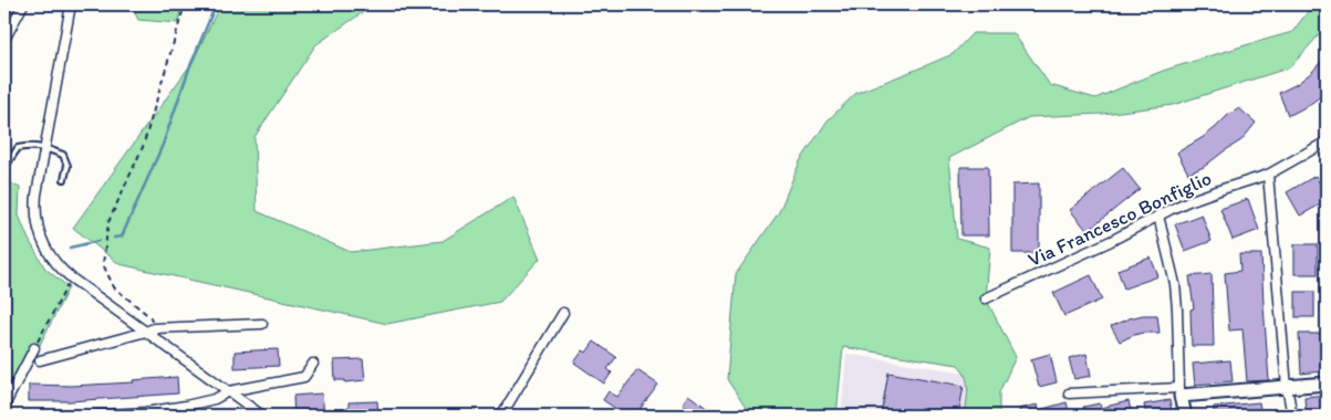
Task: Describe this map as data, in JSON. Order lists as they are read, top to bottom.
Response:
{
  "streets": {
    "street": ["Via Francesco Bonfiglio"]
  }
}
